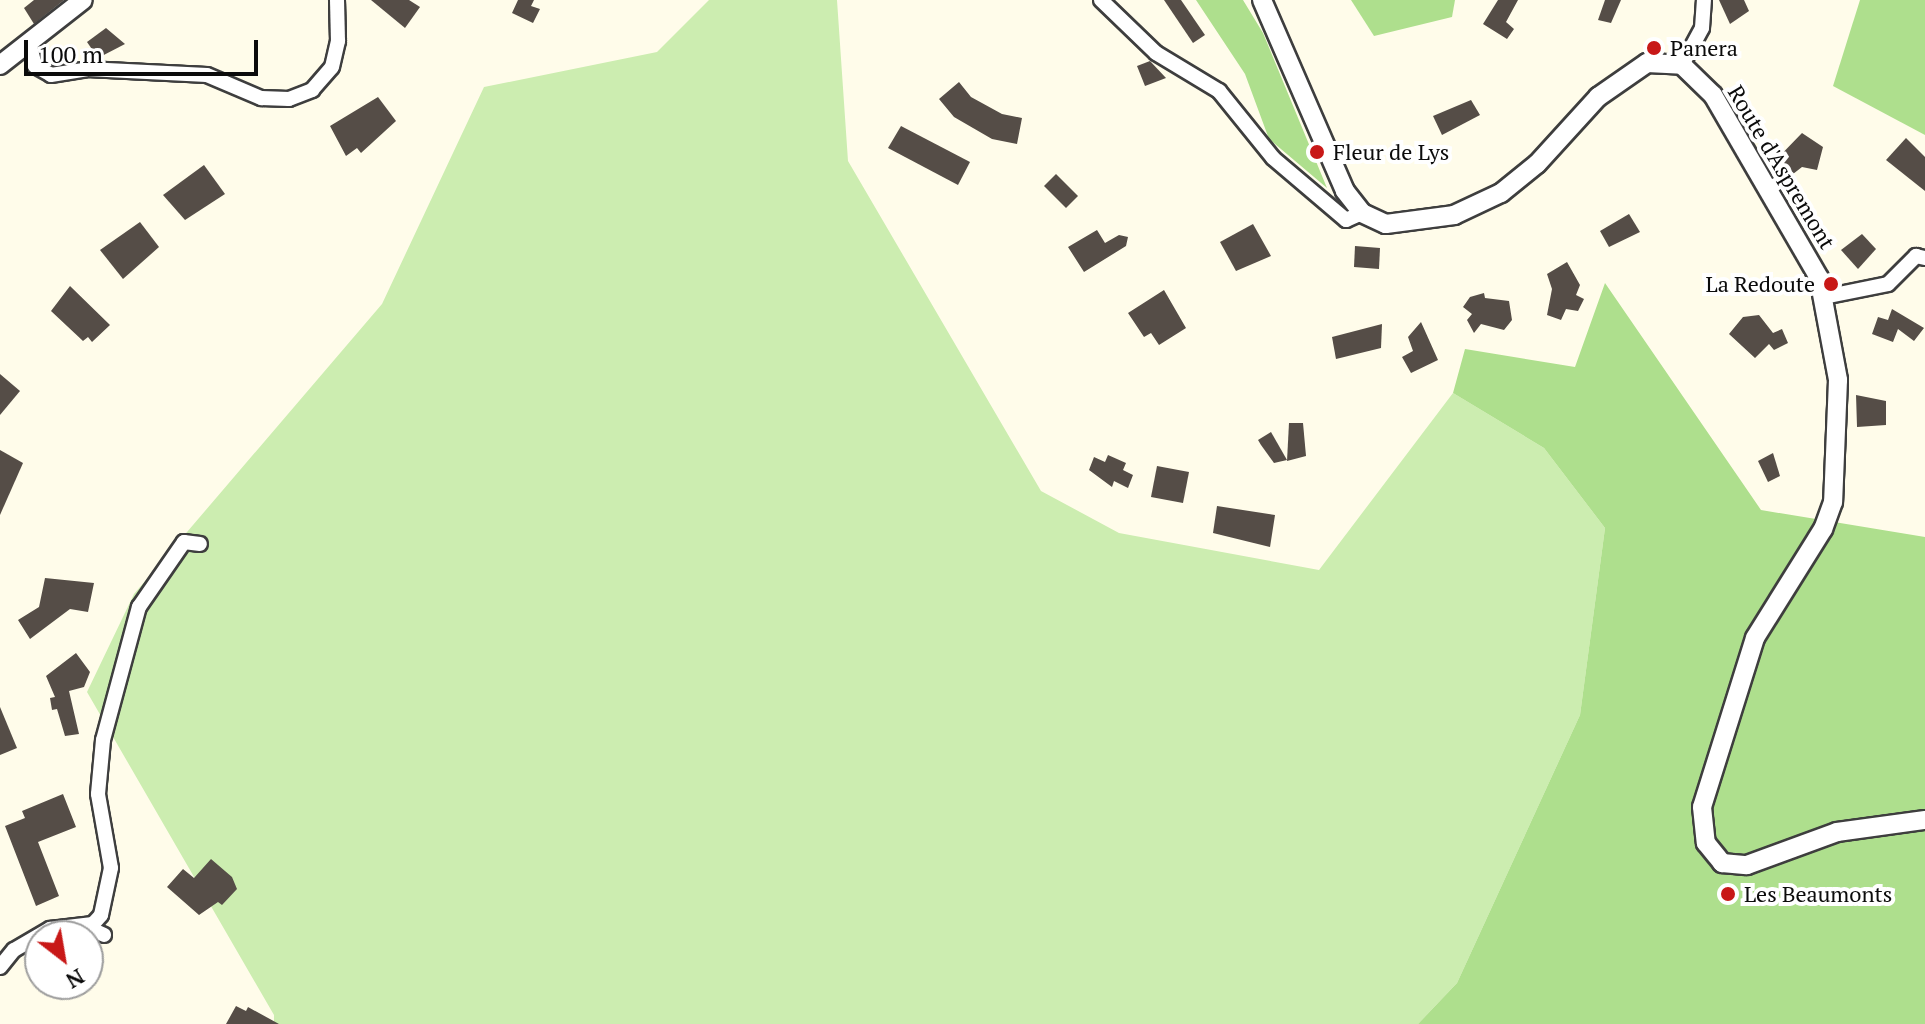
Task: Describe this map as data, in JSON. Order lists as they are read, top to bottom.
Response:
{
  "streets": {
    "street": ["Route d'Aspremont"]
  },
  "places": [
    "Panera",
    "Fleur de Lys",
    "La Redoute",
    "Les Beaumonts"
  ],
  "scale_bar": "100 m",
  "north": "bottom right"
}
